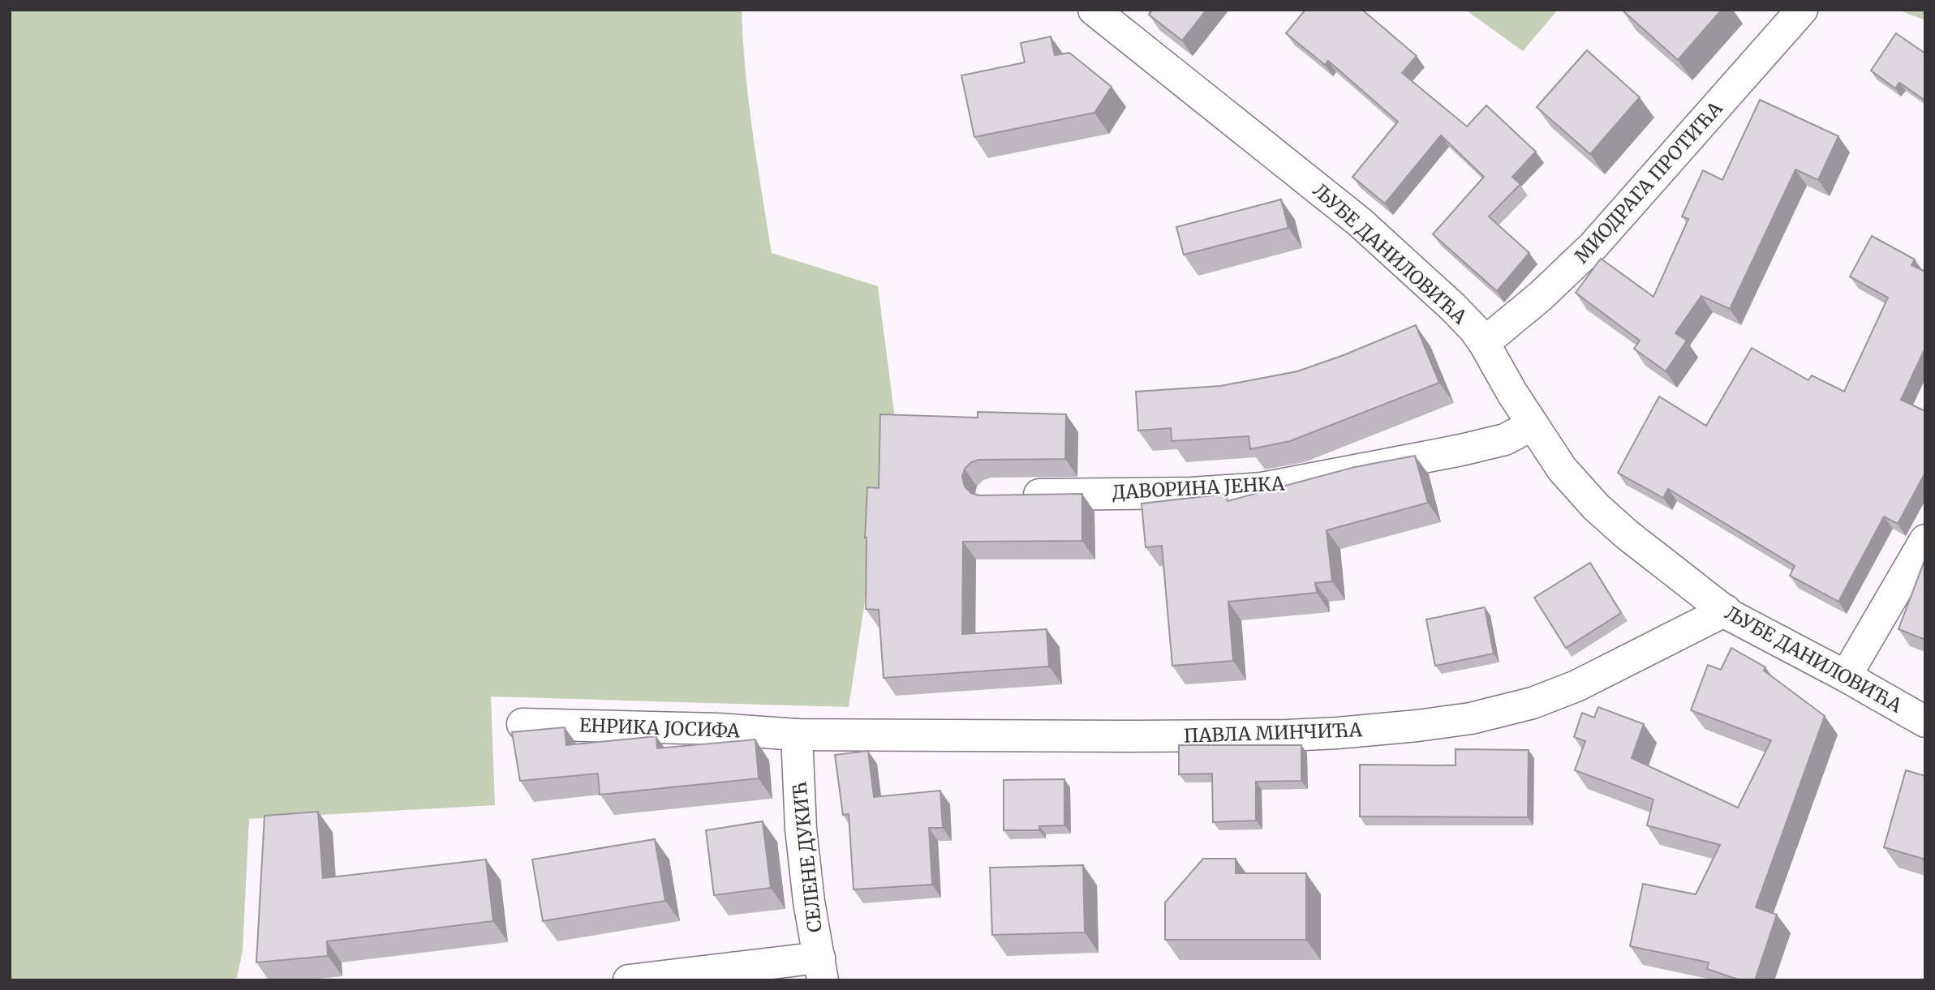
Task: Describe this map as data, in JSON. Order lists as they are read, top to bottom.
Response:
{
  "streets": {
    "street": [
      "МИОДРАГА ПРОТИЋА",
      "ЉУБЕ ДАНИЛОВИЋА",
      "ДАВОРИНА ЈЕНКА",
      "ЕНРИКА ЈОСИФА",
      "ПАВЛА МИНЧИЋА",
      "СЕЛЕНЕ ДУКИЋ"
    ]
  },
  "crossings": [
    ["МИОДРАГА ПРОТИЋА", "ЉУБЕ ДАНИЛОВИЋА"],
    ["ЉУБЕ ДАНИЛОВИЋА", "ДАВОРИНА ЈЕНКА"],
    ["ЉУБЕ ДАНИЛОВИЋА", "ПАВЛА МИНЧИЋА"],
    ["ЕНРИКА ЈОСИФА", "ПАВЛА МИНЧИЋА"],
    ["ЕНРИКА ЈОСИФА", "СЕЛЕНЕ ДУКИЋ"],
    ["ПАВЛА МИНЧИЋА", "СЕЛЕНЕ ДУКИЋ"]
  ]
}
